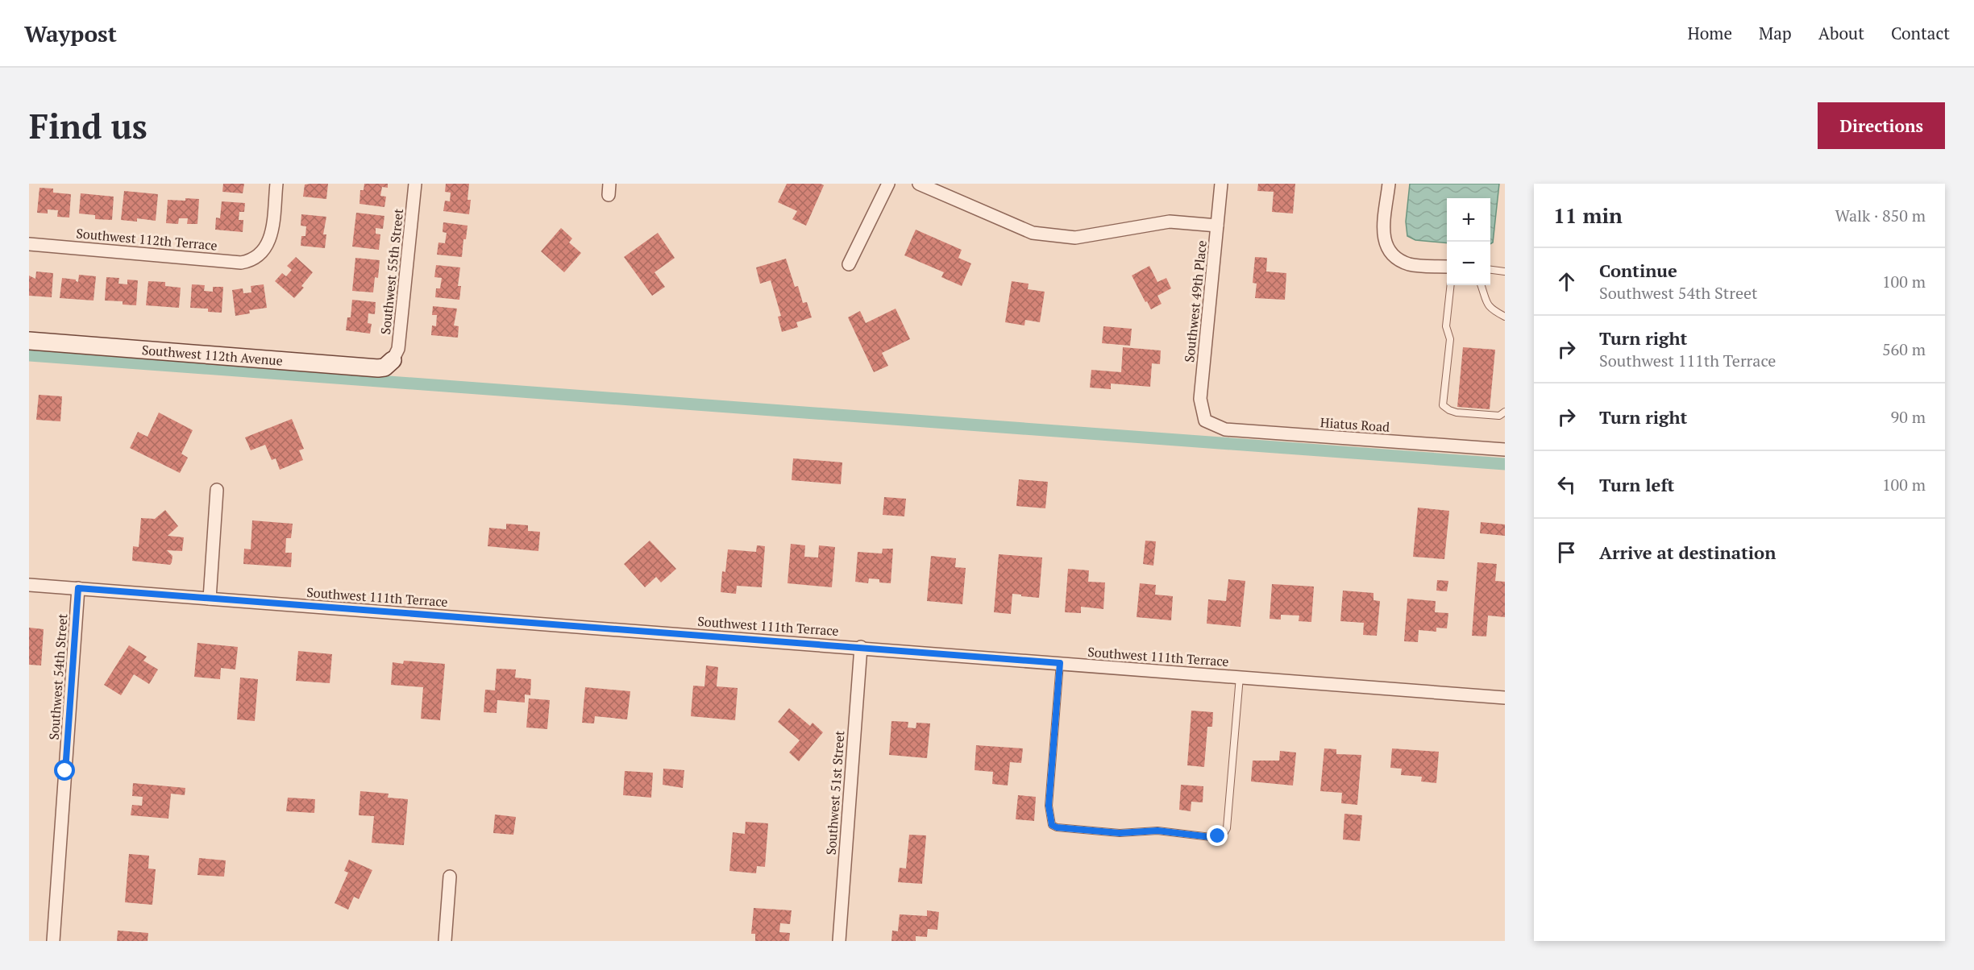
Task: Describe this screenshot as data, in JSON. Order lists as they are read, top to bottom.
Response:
{
  "streets": {
    "street": [
      "Southwest 112th Terrace",
      "Southwest 55th Street",
      "Southwest 49th Place",
      "Southwest 112th Avenue",
      "Hiatus Road",
      "Southwest 111th Terrace",
      "Southwest 54th Street",
      "Southwest 51st Street"
    ]
  },
  "crossings": [
    ["Southwest 55th Street", "Southwest 112th Avenue"],
    ["Southwest 49th Place", "Hiatus Road"],
    ["Southwest 111th Terrace", "Southwest 54th Street"],
    ["Southwest 111th Terrace", "Southwest 51st Street"]
  ],
  "page": {
    "header": "Waypost",
    "nav": [
      "Home",
      "Map",
      "About",
      "Contact"
    ],
    "buttons": "Directions",
    "title": "Find us",
    "heading": ["11 min", "Walk · 850 m"],
    "map_buttons": ["+", "−"],
    "list": [
      ["Continue", "Southwest 54th Street", "100 m"],
      ["Turn right", "Southwest 111th Terrace", "560 m"],
      ["Turn right", "90 m"],
      ["Turn left", "100 m"],
      "Arrive at destination"
    ]
  }
}
